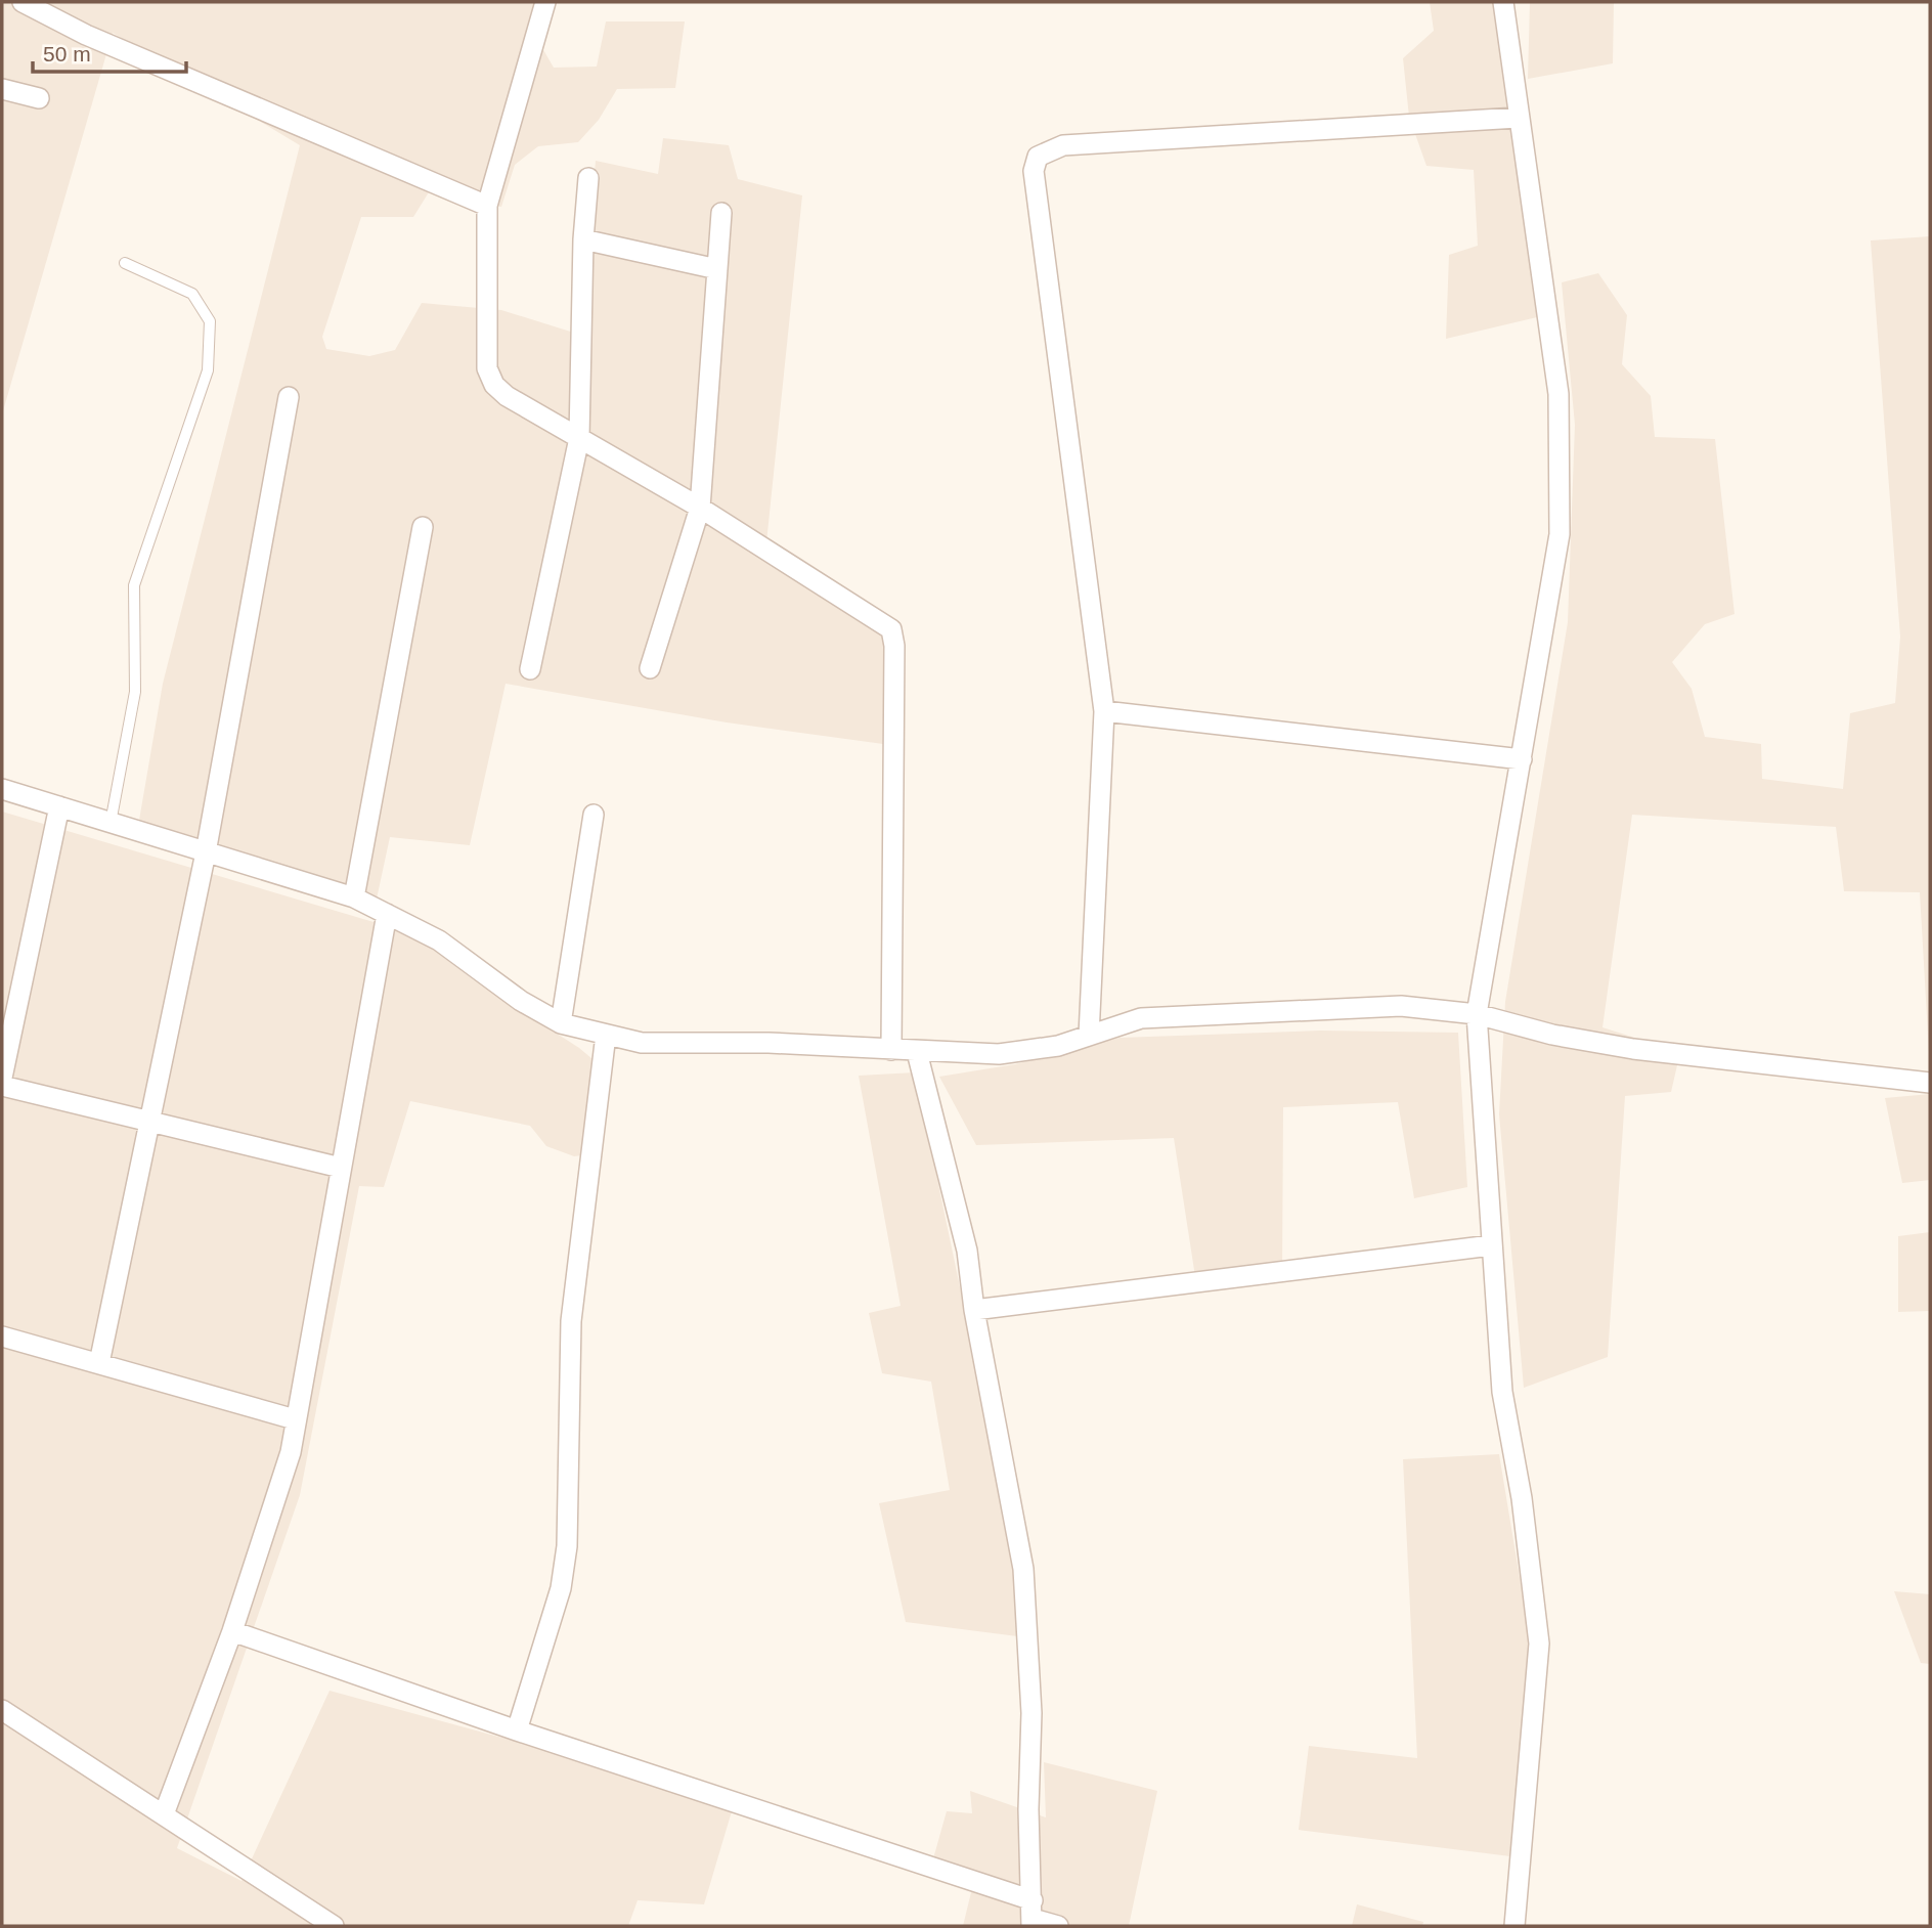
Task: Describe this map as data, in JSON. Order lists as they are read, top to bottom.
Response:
{
  "scale_bar": "50 m"
}
